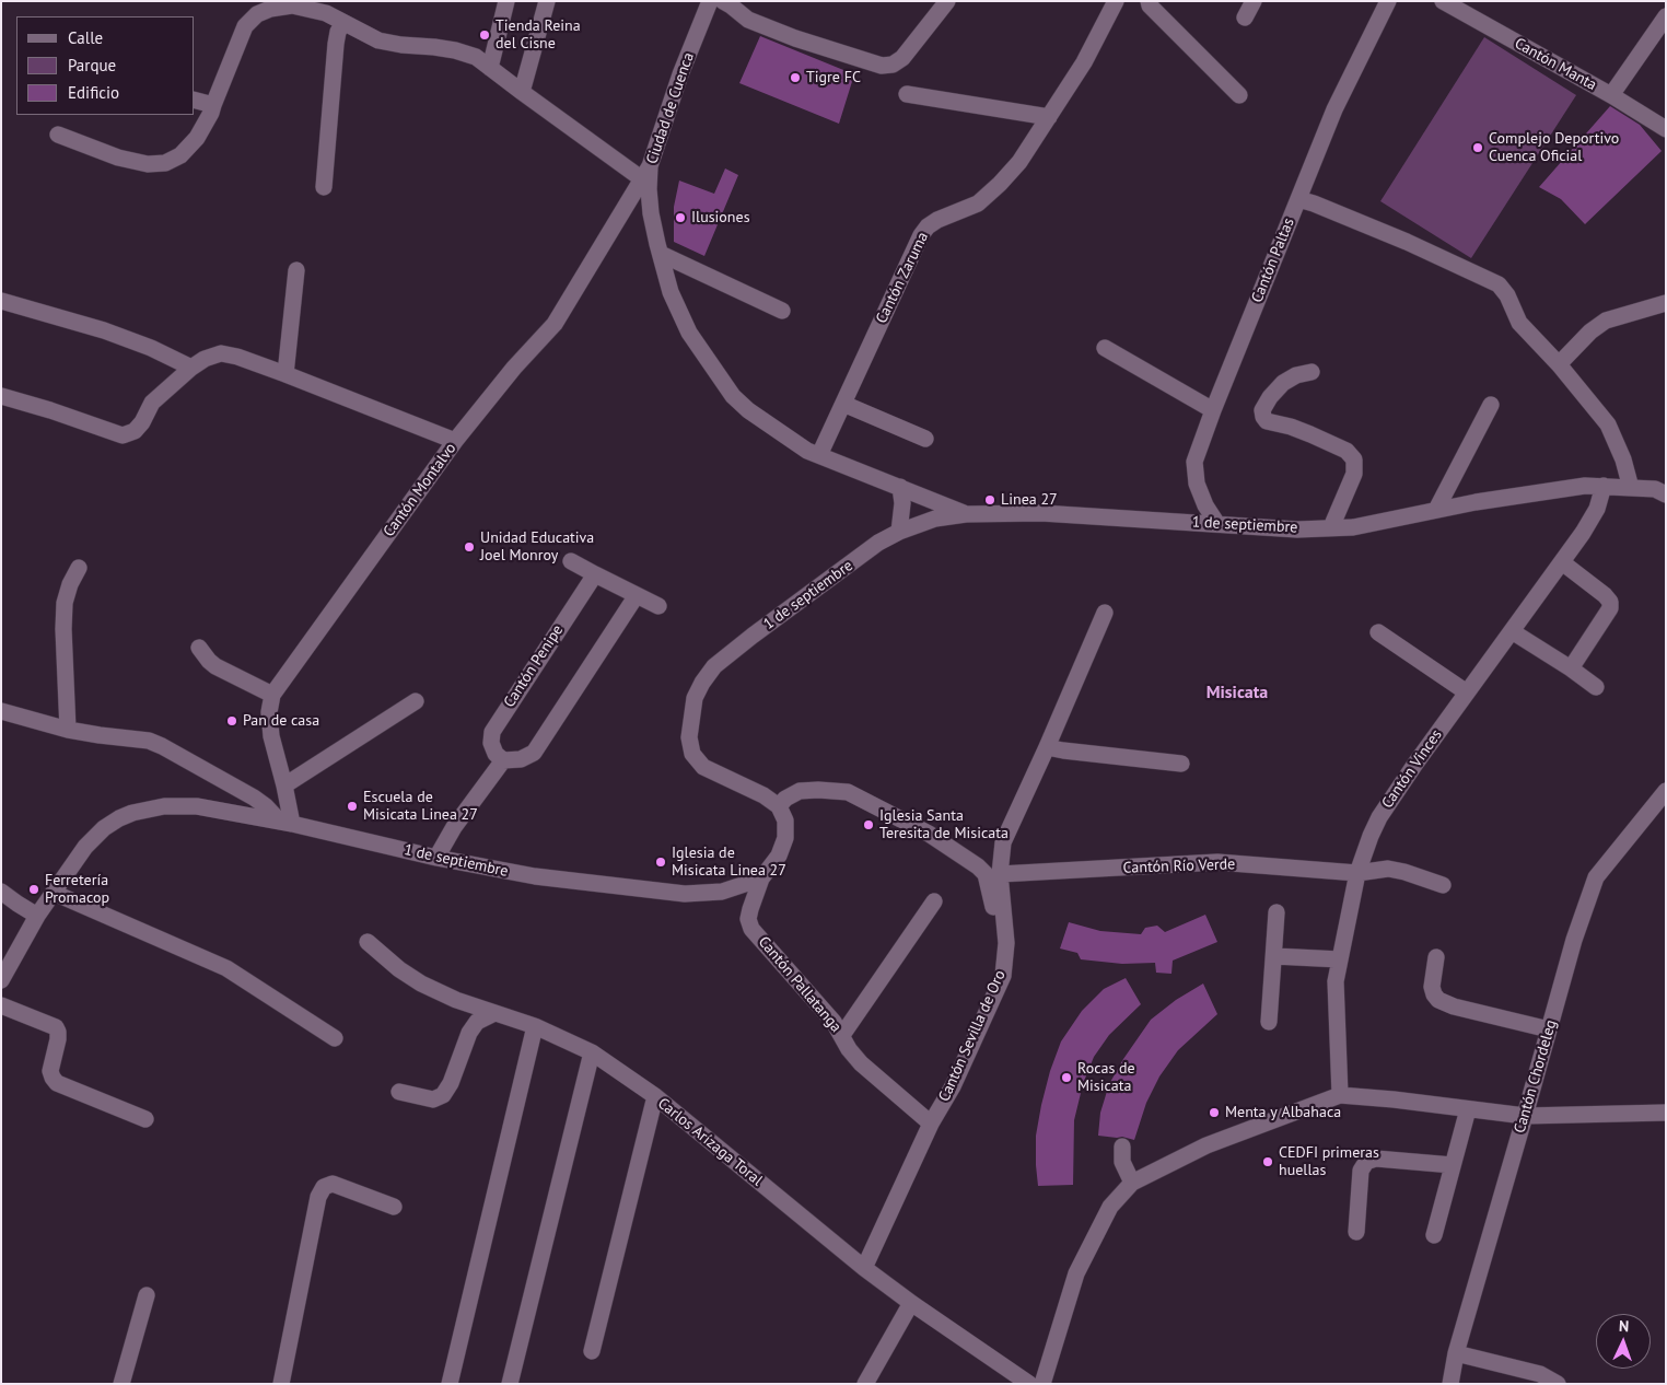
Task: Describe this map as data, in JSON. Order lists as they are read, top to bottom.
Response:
{
  "streets": {
    "street": [
      "Cantón Manta",
      "Ciudad de Cuenca",
      "Cantón Paltas",
      "Cantón Zaruma",
      "Cantón Montalvo",
      "1 de septiembre",
      "Cantón Penipe",
      "Cantón Vinces",
      "Cantón Río Verde",
      "Cantón Pallatanga",
      "Cantón Sevilla de Oro",
      "Cantón Chordeleg",
      "Carlos Arízaga Toral"
    ]
  },
  "crossings": [
    ["Ciudad de Cuenca", "Cantón Zaruma"],
    ["Ciudad de Cuenca", "Cantón Montalvo"],
    ["Ciudad de Cuenca", "1 de septiembre"],
    ["Cantón Paltas", "1 de septiembre"],
    ["1 de septiembre", "Cantón Vinces"],
    ["1 de septiembre", "Cantón Pallatanga"],
    ["Cantón Vinces", "Cantón Río Verde"],
    ["Cantón Río Verde", "Cantón Sevilla de Oro"],
    ["Cantón Pallatanga", "Cantón Sevilla de Oro"],
    ["Cantón Sevilla de Oro", "Carlos Arízaga Toral"]
  ],
  "districts": ["Misicata"],
  "places": [
    "Tienda Reina del Cisne",
    "Tigre FC",
    "Complejo Deportivo Cuenca Oficial",
    "Ilusiones",
    "Linea 27",
    "Unidad Educativa Joel Monroy",
    "Pan de casa",
    "Escuela de Misicata Linea 27",
    "Iglesia Santa Teresita de Misicata",
    "Iglesia de Misicata Linea 27",
    "Ferretería Promacop",
    "Rocas de Misicata",
    "Menta y Albahaca",
    "CEDFI primeras huellas"
  ],
  "legend": ["Calle", "Parque", "Edificio"],
  "north": "top"
}
